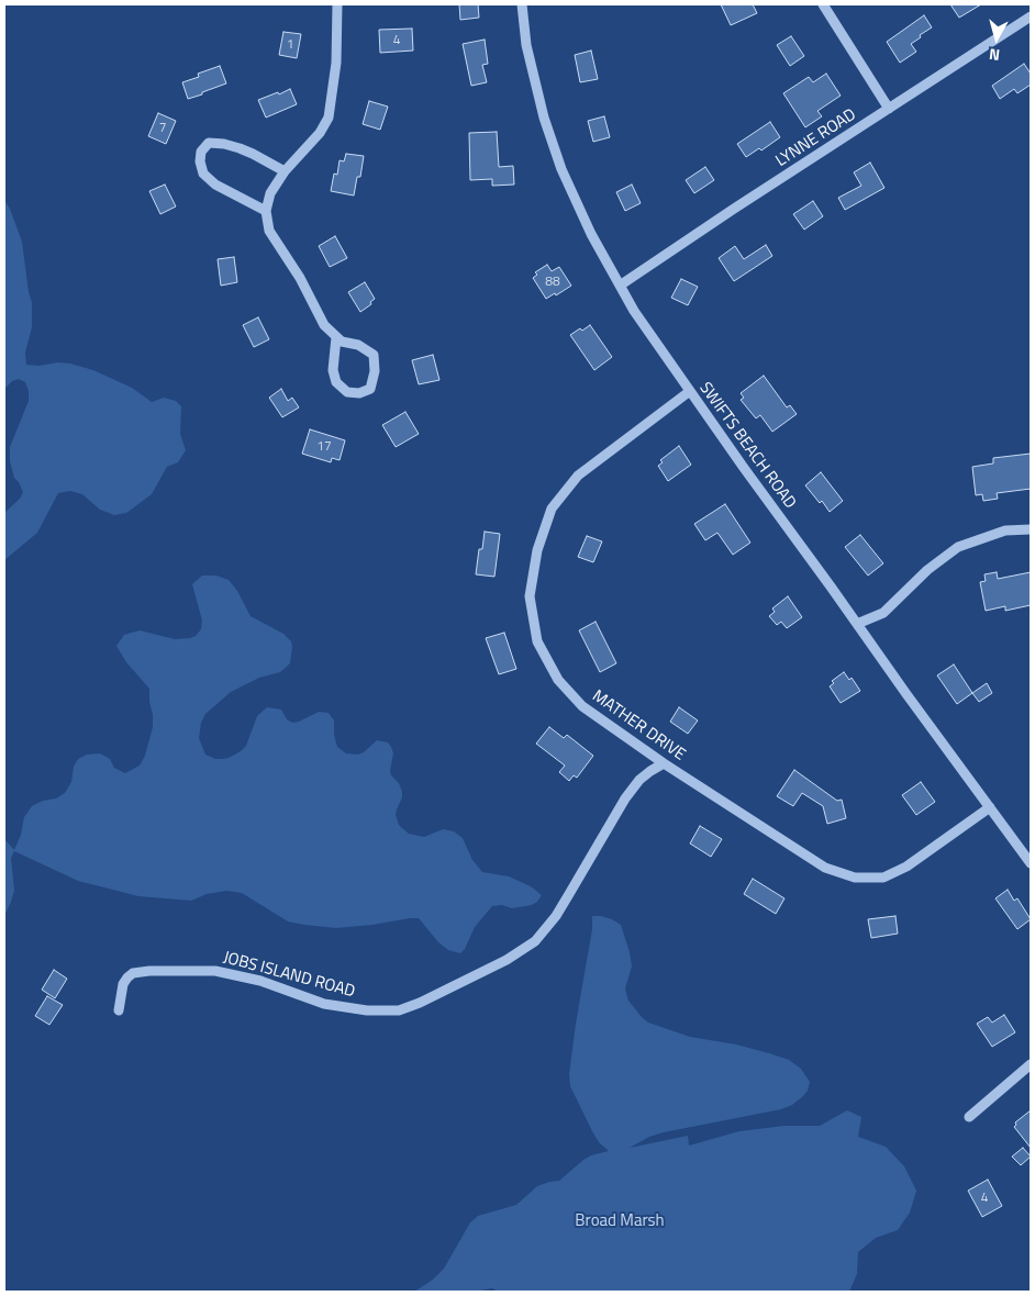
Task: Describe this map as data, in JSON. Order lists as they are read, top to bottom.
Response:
{
  "streets": {
    "street": [
      "LYNNE ROAD",
      "SWIFTS BEACH ROAD",
      "MATHER DRIVE",
      "JOBS ISLAND ROAD"
    ]
  },
  "crossings": [
    ["LYNNE ROAD", "SWIFTS BEACH ROAD"],
    ["SWIFTS BEACH ROAD", "MATHER DRIVE"],
    ["MATHER DRIVE", "JOBS ISLAND ROAD"]
  ],
  "parks": ["Broad Marsh"],
  "house_numbers": [
    "4",
    "1",
    "7",
    "88",
    "17",
    "4"
  ],
  "north": "bottom"
}
